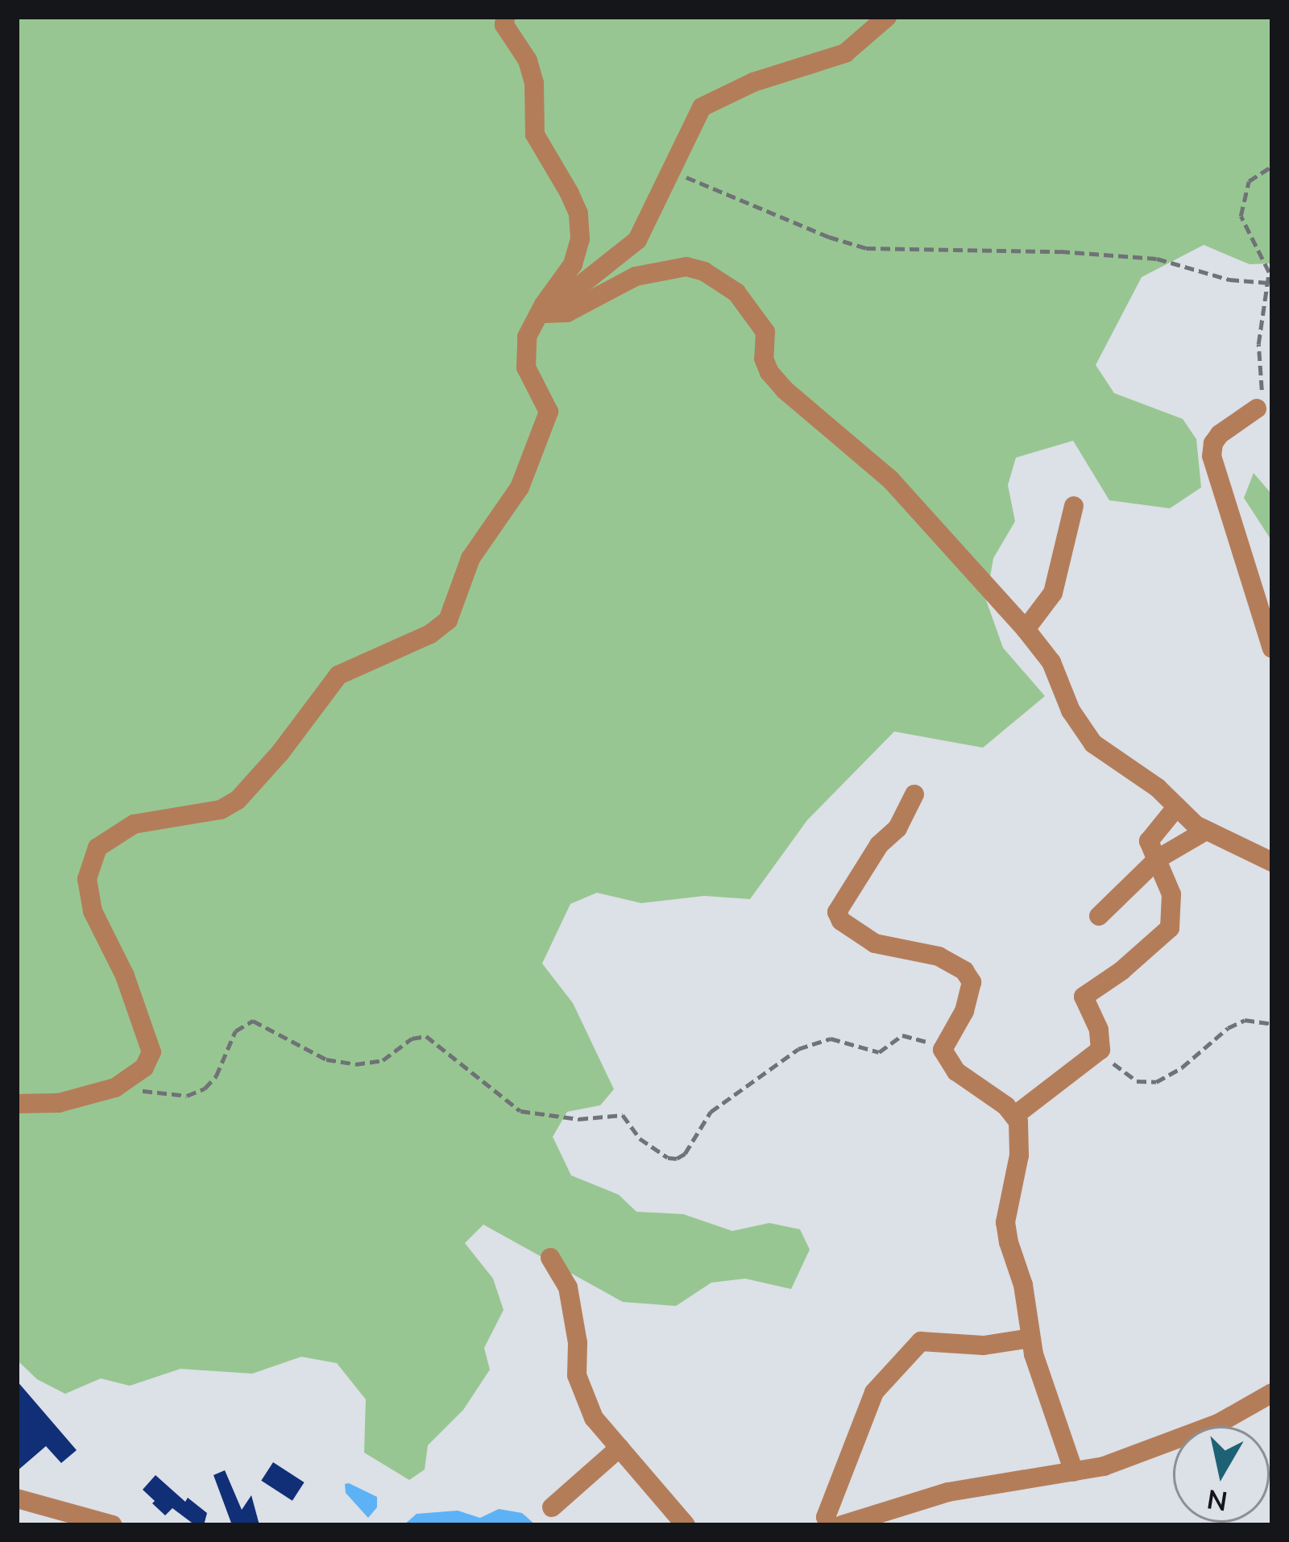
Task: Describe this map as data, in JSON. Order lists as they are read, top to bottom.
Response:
{
  "north": "bottom"
}
